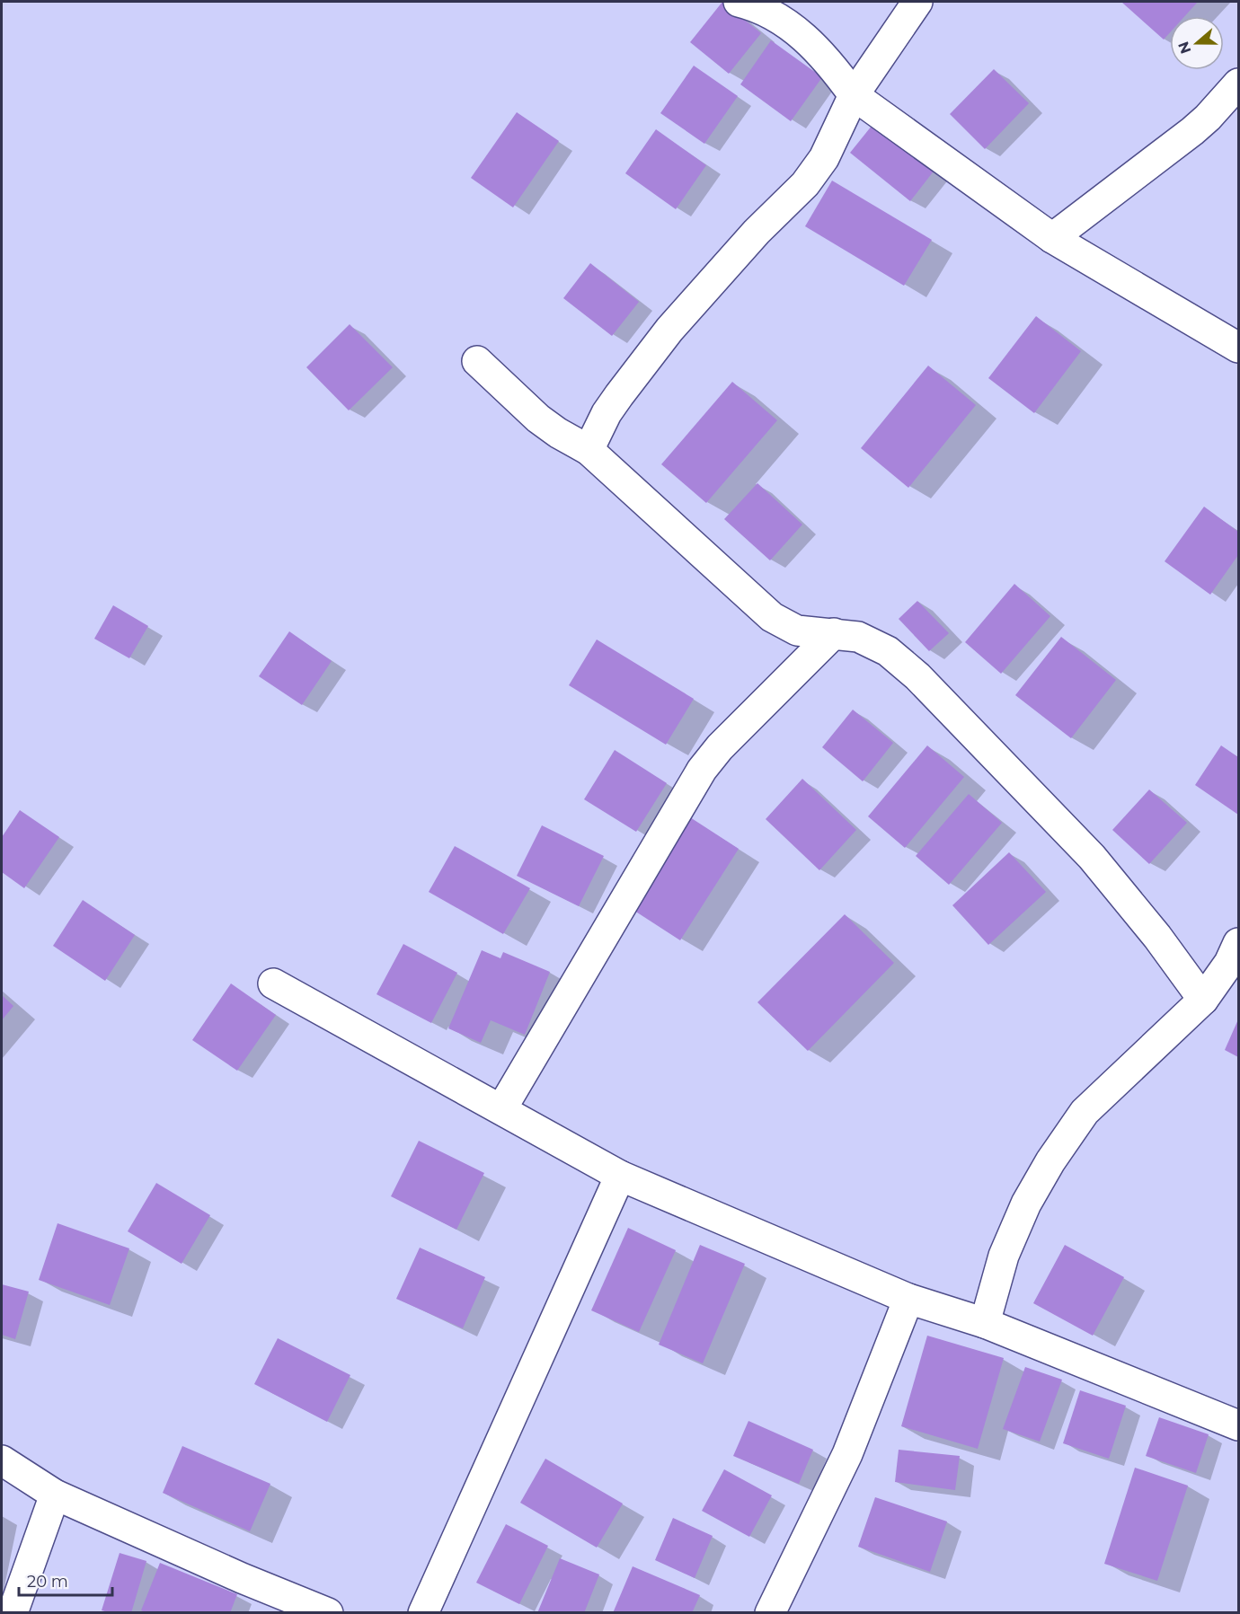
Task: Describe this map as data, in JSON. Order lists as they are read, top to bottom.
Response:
{
  "scale_bar": "20 m",
  "north": "left"
}
